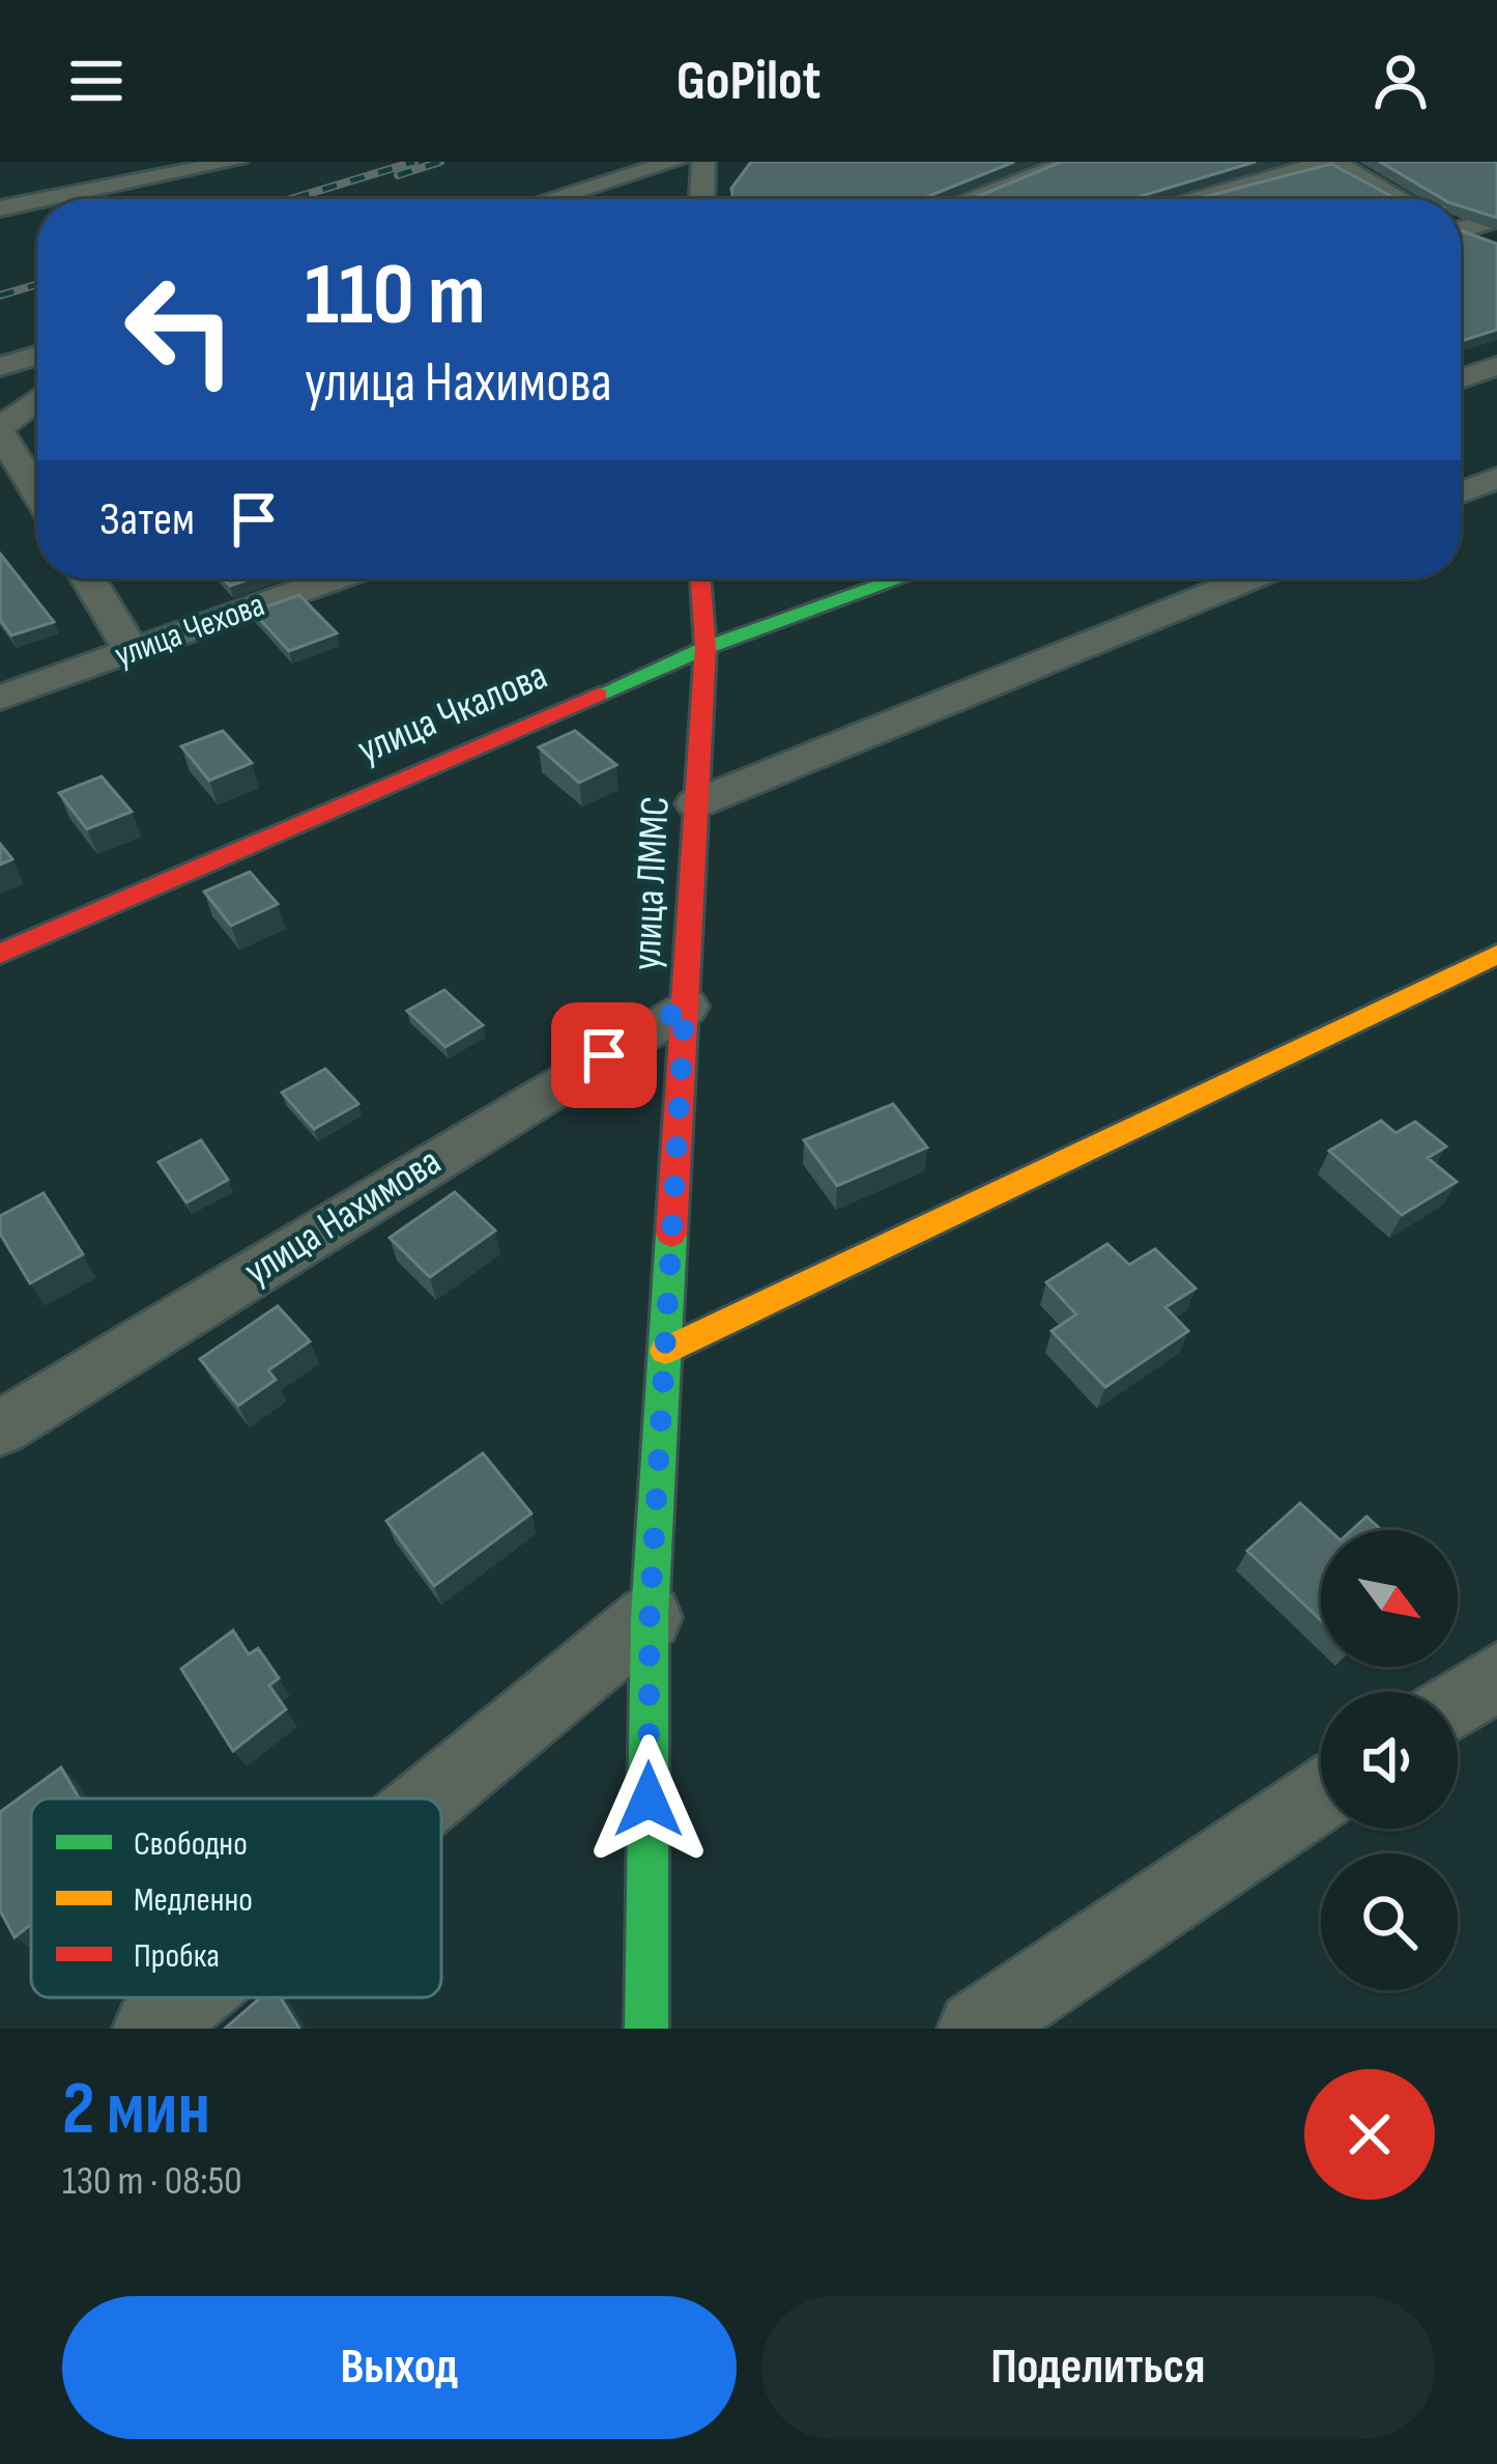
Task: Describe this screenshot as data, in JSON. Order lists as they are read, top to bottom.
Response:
{
  "streets": {
    "street": [
      "улица Чехова",
      "улица Чкалова",
      "улица ЛММС",
      "улица Нахимова"
    ]
  },
  "crossings": [
    ["улица Чкалова", "улица ЛММС"],
    ["улица ЛММС", "улица Нахимова"]
  ],
  "legend": ["Свободно", "Медленно", "Пробка"],
  "north": "bottom right",
  "page": {
    "header": "GoPilot",
    "turn": ["110 m", "улица Нахимова"],
    "then": "Затем",
    "heading": ["2 мин", "130 m · 08:50"],
    "buttons": ["Выход", "Поделиться"]
  }
}
